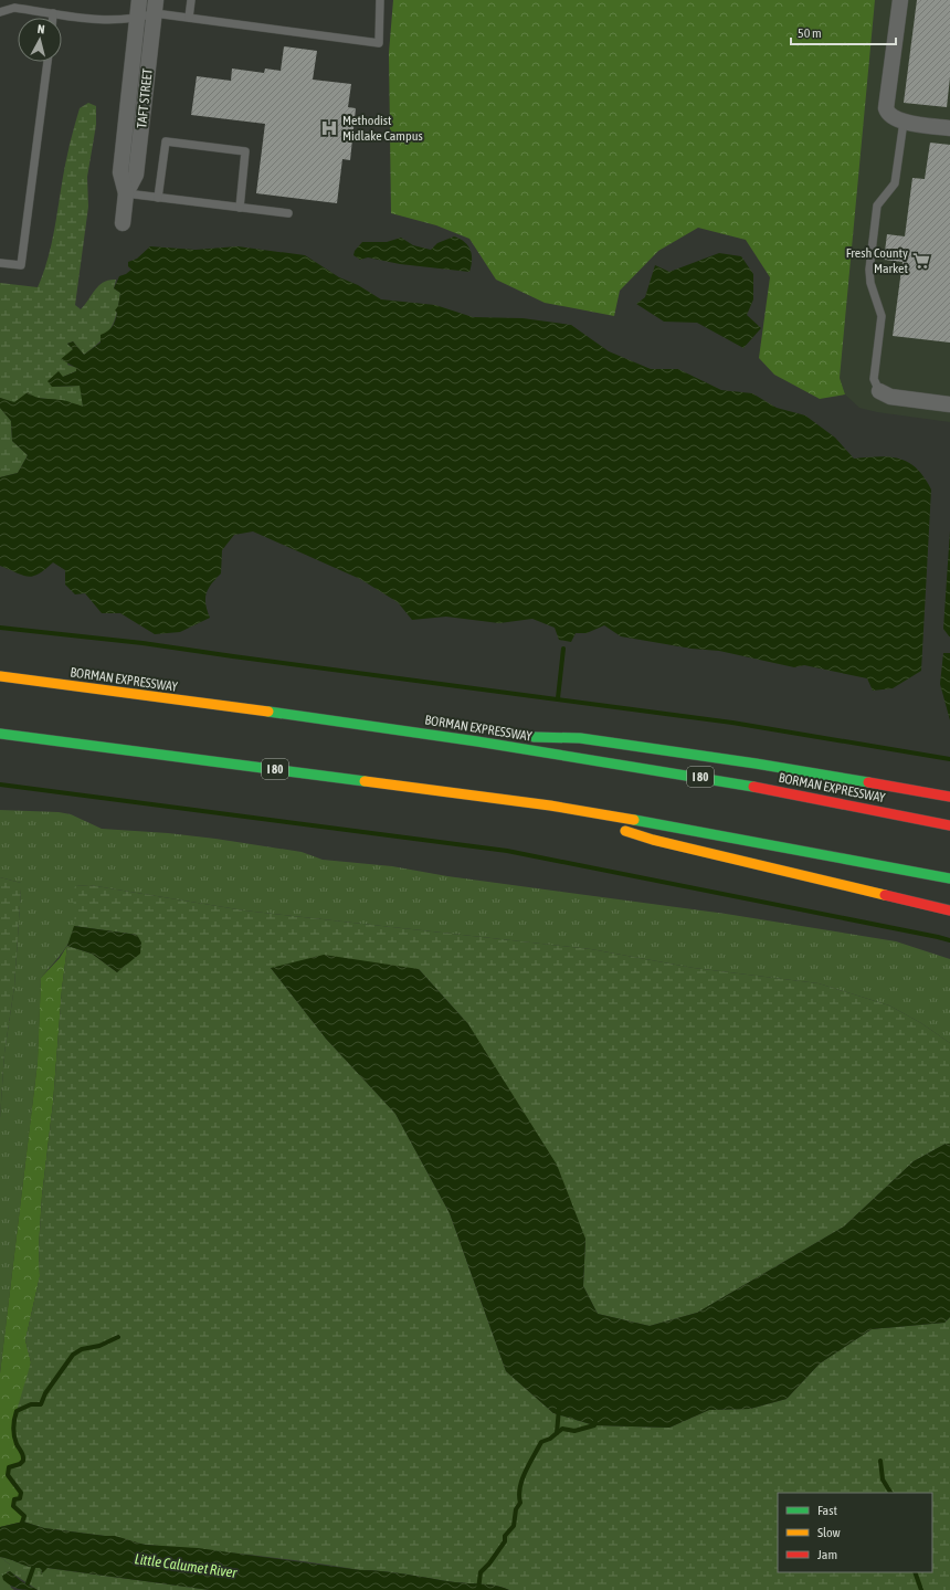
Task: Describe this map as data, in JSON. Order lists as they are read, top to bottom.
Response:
{
  "streets": {
    "highway": ["BORMAN EXPRESSWAY", "I 80"],
    "street": ["TAFT STREET"]
  },
  "water": ["Little Calumet River"],
  "places": {
    "hospital": ["Methodist Midlake Campus"],
    "supermarket": ["Fresh County Market"]
  },
  "legend": ["Fast", "Slow", "Jam"],
  "scale_bar": "50 m",
  "north": "top"
}
